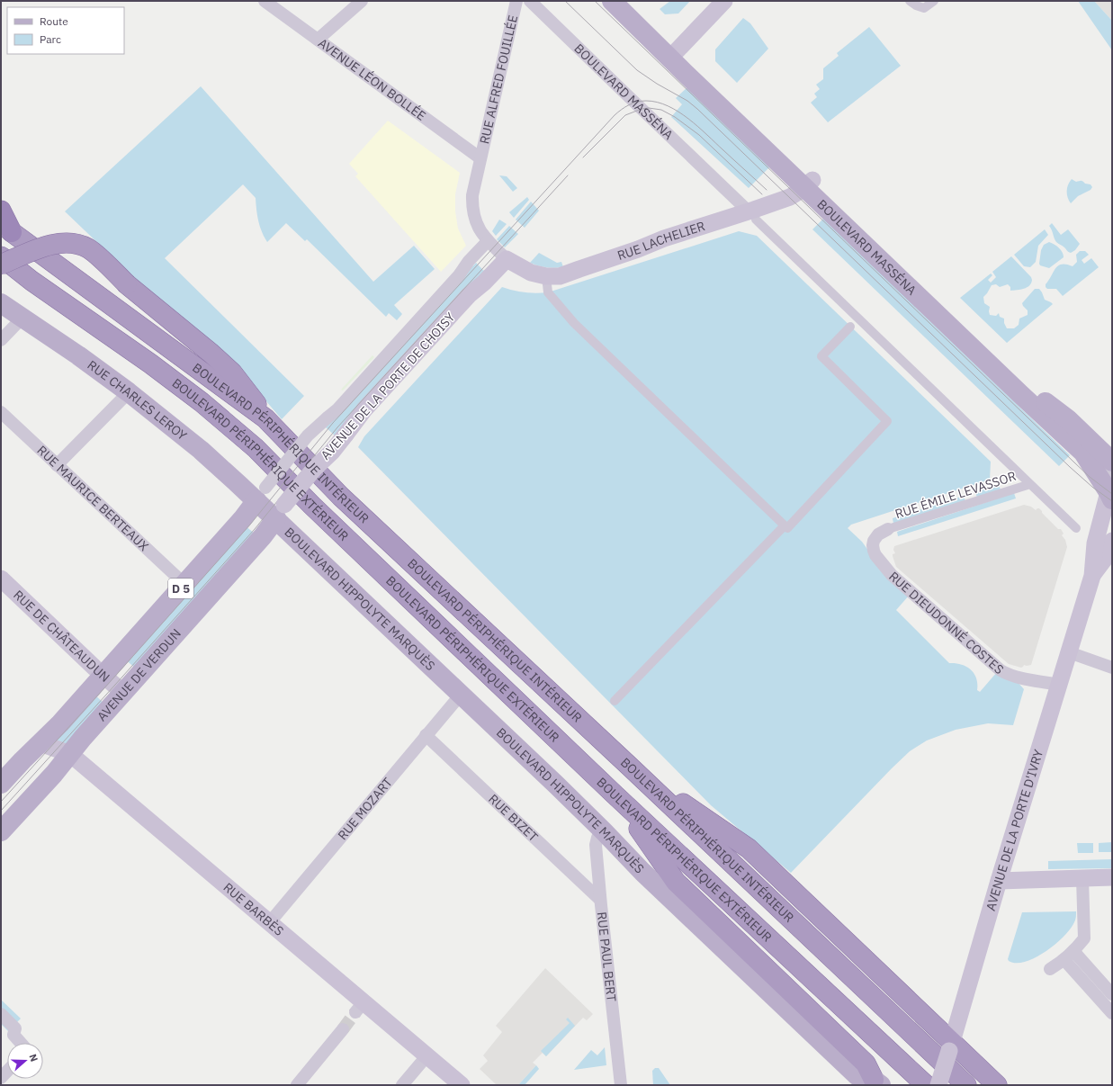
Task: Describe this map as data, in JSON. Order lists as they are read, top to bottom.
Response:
{
  "streets": {
    "highway": ["BOULEVARD PÉRIPHÉRIQUE INTÉRIEUR", "BOULEVARD PÉRIPHÉRIQUE EXTÉRIEUR"],
    "main road": [
      "BOULEVARD MASSÉNA",
      "RUE LACHELIER",
      "AVENUE DE LA PORTE DE CHOISY",
      "RUE CHARLES LEROY",
      "D 5",
      "BOULEVARD HIPPOLYTE MARQUÈS",
      "RUE DE CHÂTEAUDUN",
      "AVENUE DE VERDUN",
      "AVENUE DE LA PORTE D'IVRY",
      "RUE BARBÈS"
    ],
    "street": [
      "AVENUE LÉON BOLLÉE",
      "RUE ALFRED FOUILLÉE",
      "RUE ÉMILE LEVASSOR",
      "RUE MAURICE BERTEAUX",
      "RUE DIEUDONNÉ COSTES",
      "RUE MOZART",
      "RUE BIZET",
      "RUE PAUL BERT"
    ]
  },
  "crossings": [
    ["AVENUE LÉON BOLLÉE", "RUE ALFRED FOUILLÉE"],
    ["RUE ALFRED FOUILLÉE", "RUE LACHELIER"],
    ["RUE ALFRED FOUILLÉE", "AVENUE DE LA PORTE DE CHOISY"],
    ["BOULEVARD MASSÉNA", "RUE LACHELIER"],
    ["BOULEVARD MASSÉNA", "RUE ÉMILE LEVASSOR"],
    ["BOULEVARD MASSÉNA", "AVENUE DE LA PORTE D'IVRY"],
    ["RUE LACHELIER", "AVENUE DE LA PORTE DE CHOISY"],
    ["AVENUE DE LA PORTE DE CHOISY", "RUE CHARLES LEROY"],
    ["AVENUE DE LA PORTE DE CHOISY", "BOULEVARD HIPPOLYTE MARQUÈS"],
    ["AVENUE DE LA PORTE DE CHOISY", "AVENUE DE VERDUN"],
    ["RUE CHARLES LEROY", "BOULEVARD HIPPOLYTE MARQUÈS"],
    ["RUE CHARLES LEROY", "AVENUE DE VERDUN"],
    ["RUE ÉMILE LEVASSOR", "RUE DIEUDONNÉ COSTES"],
    ["RUE MAURICE BERTEAUX", "AVENUE DE VERDUN"],
    ["BOULEVARD HIPPOLYTE MARQUÈS", "AVENUE DE VERDUN"],
    ["BOULEVARD HIPPOLYTE MARQUÈS", "RUE MOZART"],
    ["BOULEVARD HIPPOLYTE MARQUÈS", "RUE PAUL BERT"],
    ["RUE DIEUDONNÉ COSTES", "AVENUE DE LA PORTE D'IVRY"],
    ["RUE DE CHÂTEAUDUN", "AVENUE DE VERDUN"],
    ["AVENUE DE VERDUN", "RUE BARBÈS"],
    ["RUE MOZART", "RUE BIZET"],
    ["RUE MOZART", "RUE BARBÈS"],
    ["RUE BIZET", "RUE PAUL BERT"]
  ],
  "legend": ["Route", "Parc"],
  "north": "right"
}
